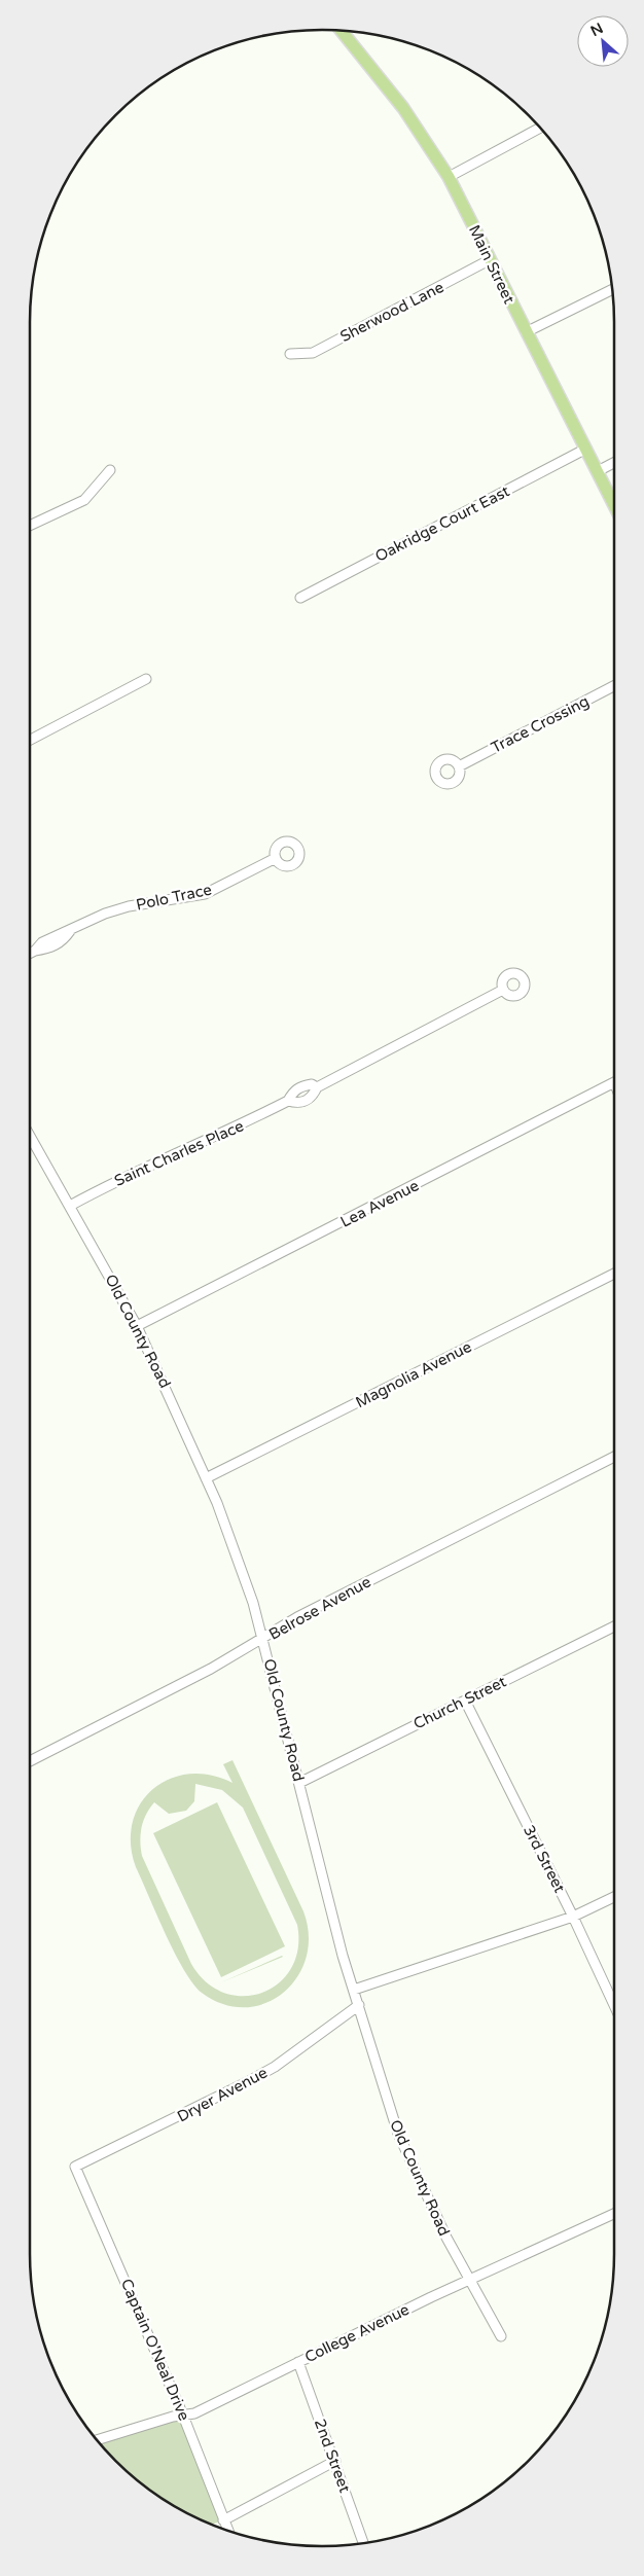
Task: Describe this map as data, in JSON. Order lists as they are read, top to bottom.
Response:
{
  "streets": {
    "main road": ["Main Street"],
    "street": [
      "Sherwood Lane",
      "Oakridge Court East",
      "Trace Crossing",
      "Polo Trace",
      "Saint Charles Place",
      "Lea Avenue",
      "Old County Road",
      "Magnolia Avenue",
      "Belrose Avenue",
      "Church Street",
      "3rd Street",
      "Dryer Avenue",
      "College Avenue",
      "Captain O'Neal Drive",
      "2nd Street"
    ]
  },
  "crossings": [
    ["Main Street", "Sherwood Lane"],
    ["Main Street", "Oakridge Court East"],
    ["Saint Charles Place", "Old County Road"],
    ["Lea Avenue", "Old County Road"],
    ["Old County Road", "Magnolia Avenue"],
    ["Old County Road", "Belrose Avenue"],
    ["Old County Road", "Church Street"],
    ["Old County Road", "Dryer Avenue"],
    ["Old County Road", "College Avenue"],
    ["Church Street", "3rd Street"],
    ["Dryer Avenue", "Captain O'Neal Drive"],
    ["College Avenue", "Captain O'Neal Drive"],
    ["College Avenue", "2nd Street"]
  ],
  "north": "top left"
}
